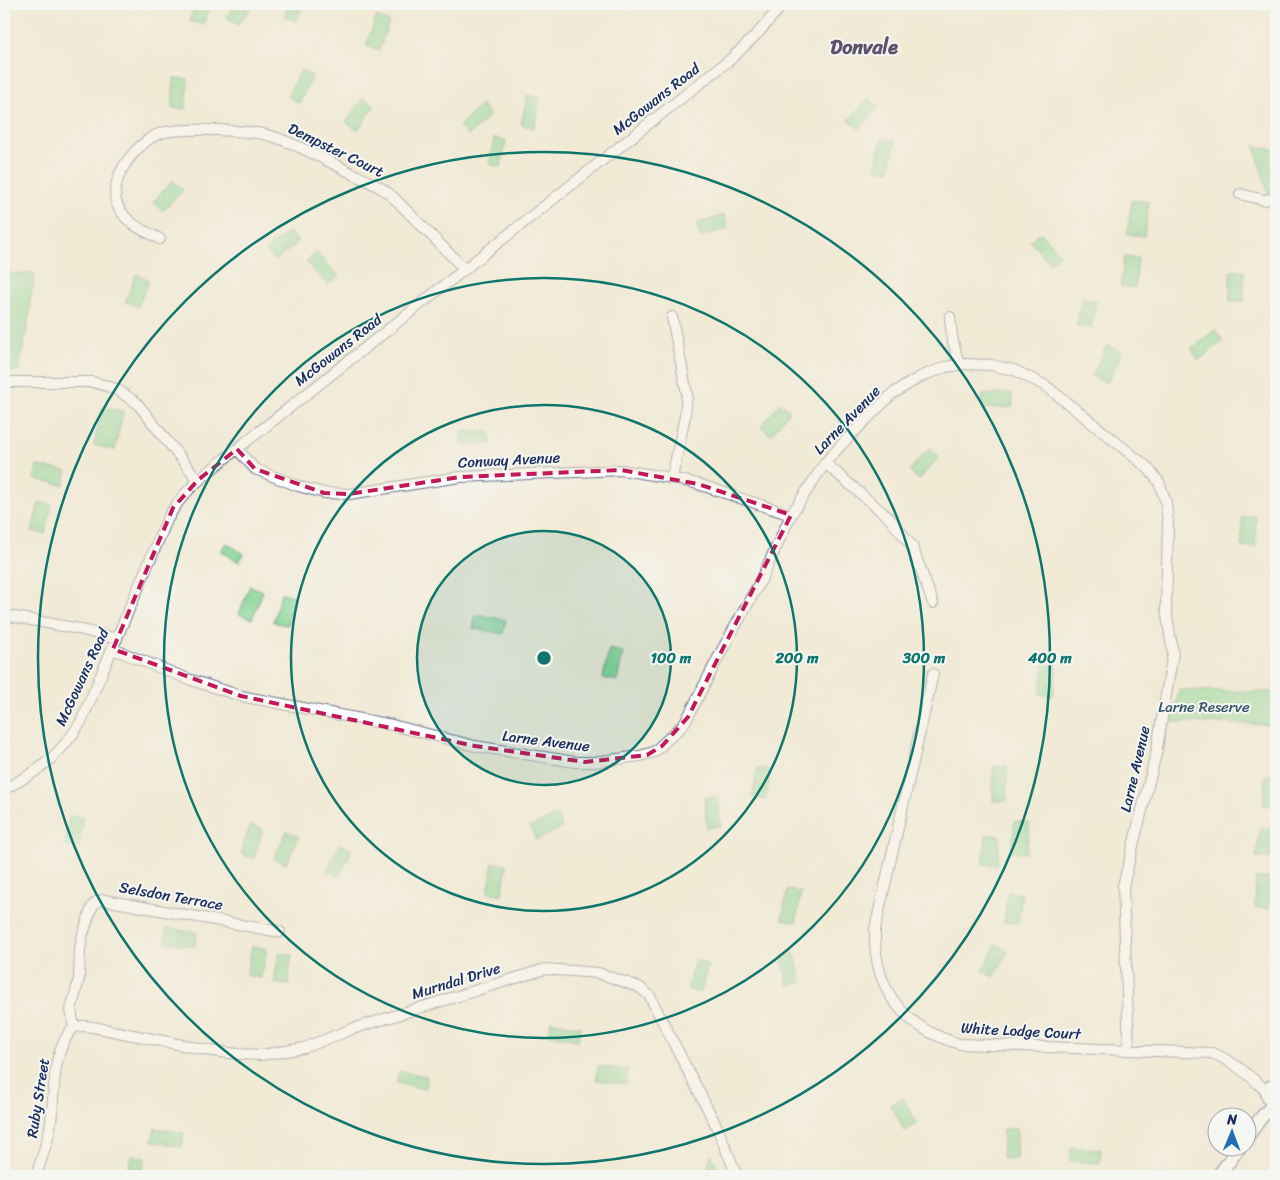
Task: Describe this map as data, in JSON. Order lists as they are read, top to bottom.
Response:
{
  "streets": {
    "street": [
      "McGowans Road",
      "Dempster Court",
      "Larne Avenue",
      "Conway Avenue",
      "Selsdon Terrace",
      "Murndal Drive",
      "White Lodge Court",
      "Ruby Street"
    ]
  },
  "crossings": [
    ["McGowans Road", "Dempster Court"],
    ["McGowans Road", "Larne Avenue"],
    ["McGowans Road", "Conway Avenue"],
    ["Larne Avenue", "Conway Avenue"],
    ["Larne Avenue", "White Lodge Court"],
    ["Selsdon Terrace", "Murndal Drive"],
    ["Selsdon Terrace", "Ruby Street"],
    ["Murndal Drive", "Ruby Street"]
  ],
  "districts": ["Donvale"],
  "parks": ["Larne Reserve"],
  "north": "top",
  "rings": [
    "100 m",
    "200 m",
    "300 m",
    "400 m"
  ]
}
